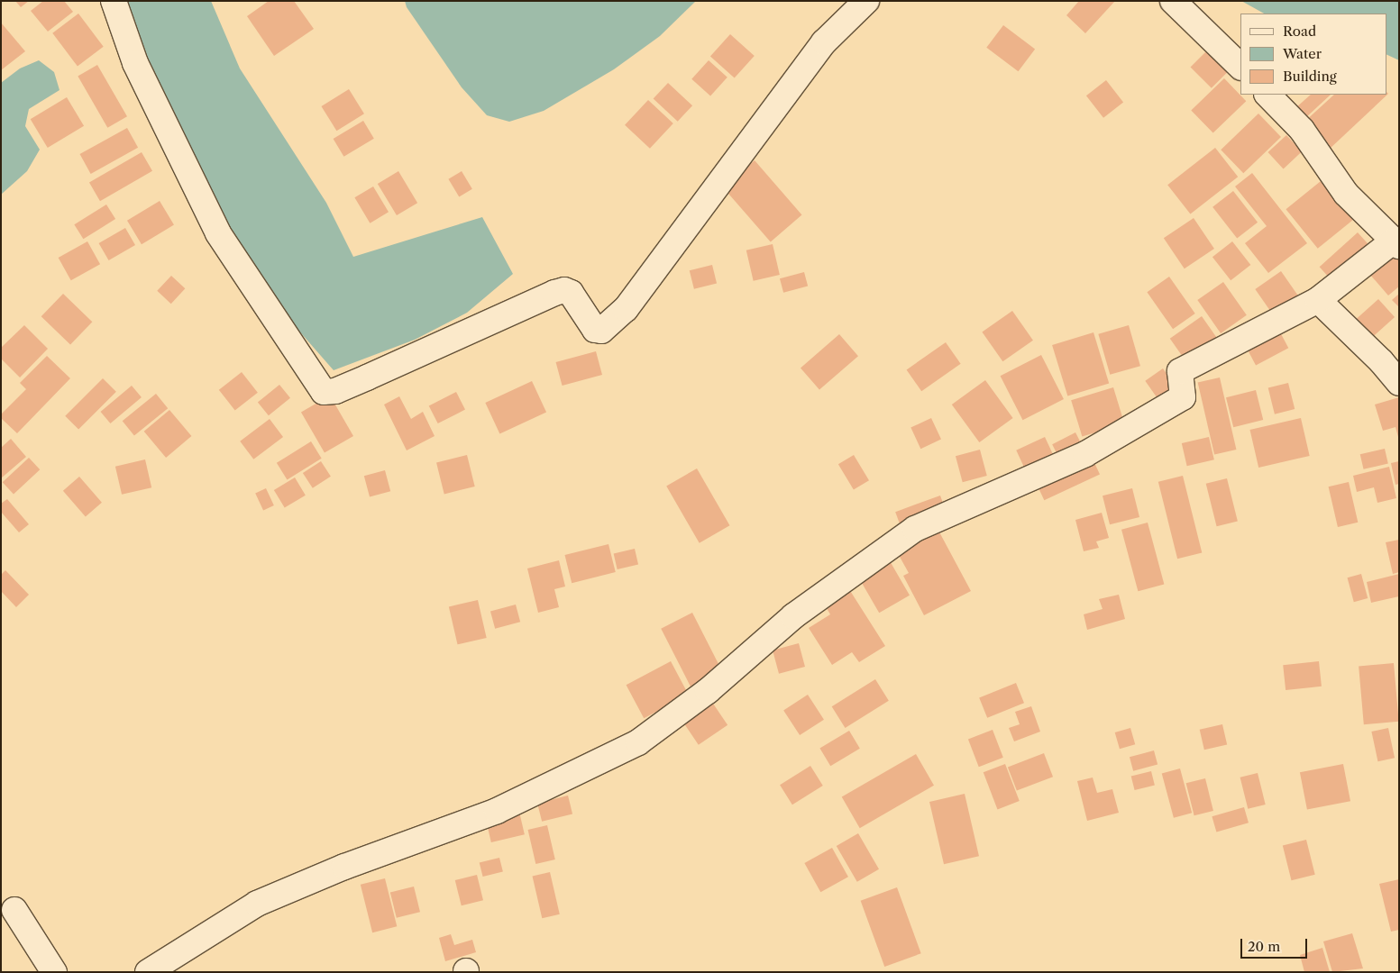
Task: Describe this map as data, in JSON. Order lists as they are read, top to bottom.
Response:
{
  "legend": ["Road", "Water", "Building"],
  "scale_bar": "20 m"
}
